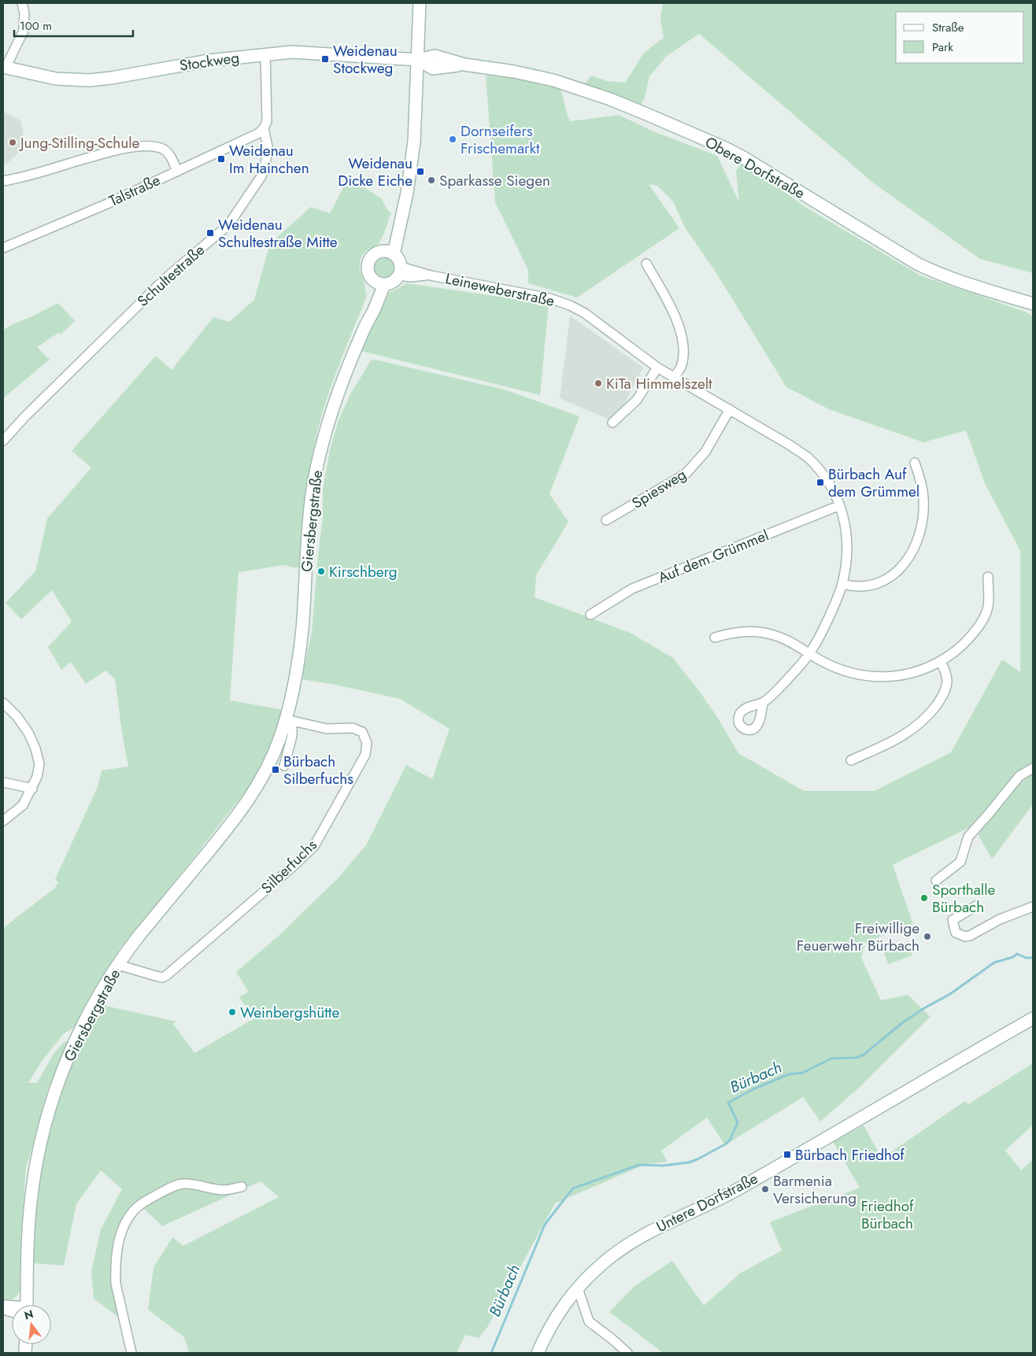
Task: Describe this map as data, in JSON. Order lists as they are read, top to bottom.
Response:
{
  "streets": {
    "street": [
      "Stockweg",
      "Obere Dorfstraße",
      "Talstraße",
      "Schultestraße",
      "Leineweberstraße",
      "Spiesweg",
      "Giersbergstraße",
      "Auf dem Grümmel",
      "Silberfuchs",
      "Untere Dorfstraße"
    ]
  },
  "crossings": [
    ["Stockweg", "Obere Dorfstraße"],
    ["Stockweg", "Schultestraße"],
    ["Talstraße", "Schultestraße"],
    ["Leineweberstraße", "Spiesweg"],
    ["Leineweberstraße", "Giersbergstraße"],
    ["Leineweberstraße", "Auf dem Grümmel"],
    ["Giersbergstraße", "Silberfuchs"]
  ],
  "water": ["Bürbach"],
  "parks": ["Friedhof Bürbach"],
  "places": {
    "transit": [
      "Weidenau Stockweg",
      "Weidenau Im Hainchen",
      "Weidenau Dicke Eiche",
      "Weidenau Schultestraße Mitte",
      "Bürbach Auf dem Grümmel",
      "Bürbach Silberfuchs",
      "Bürbach Friedhof"
    ],
    "other": [
      "Dornseifers Frischemarkt",
      "Jung-Stilling-Schule",
      "Sparkasse Siegen",
      "KiTa Himmelszelt",
      "Kirschberg",
      "Sporthalle Bürbach",
      "Freiwillige Feuerwehr Bürbach",
      "Weinbergshütte",
      "Barmenia Versicherung"
    ]
  },
  "legend": ["Straße", "Park"],
  "scale_bar": "100 m",
  "north": "top"
}
